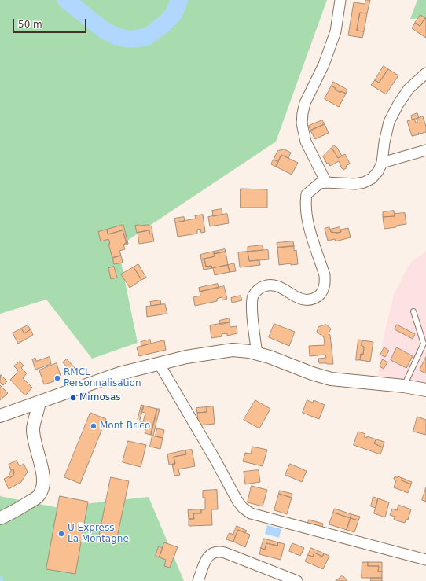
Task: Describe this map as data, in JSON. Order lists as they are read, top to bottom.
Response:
{
  "places": [
    "RMCL Personnalisation",
    "Mimosas",
    "Mont Brico",
    "U Express La Montagne"
  ],
  "scale_bar": "50 m"
}
